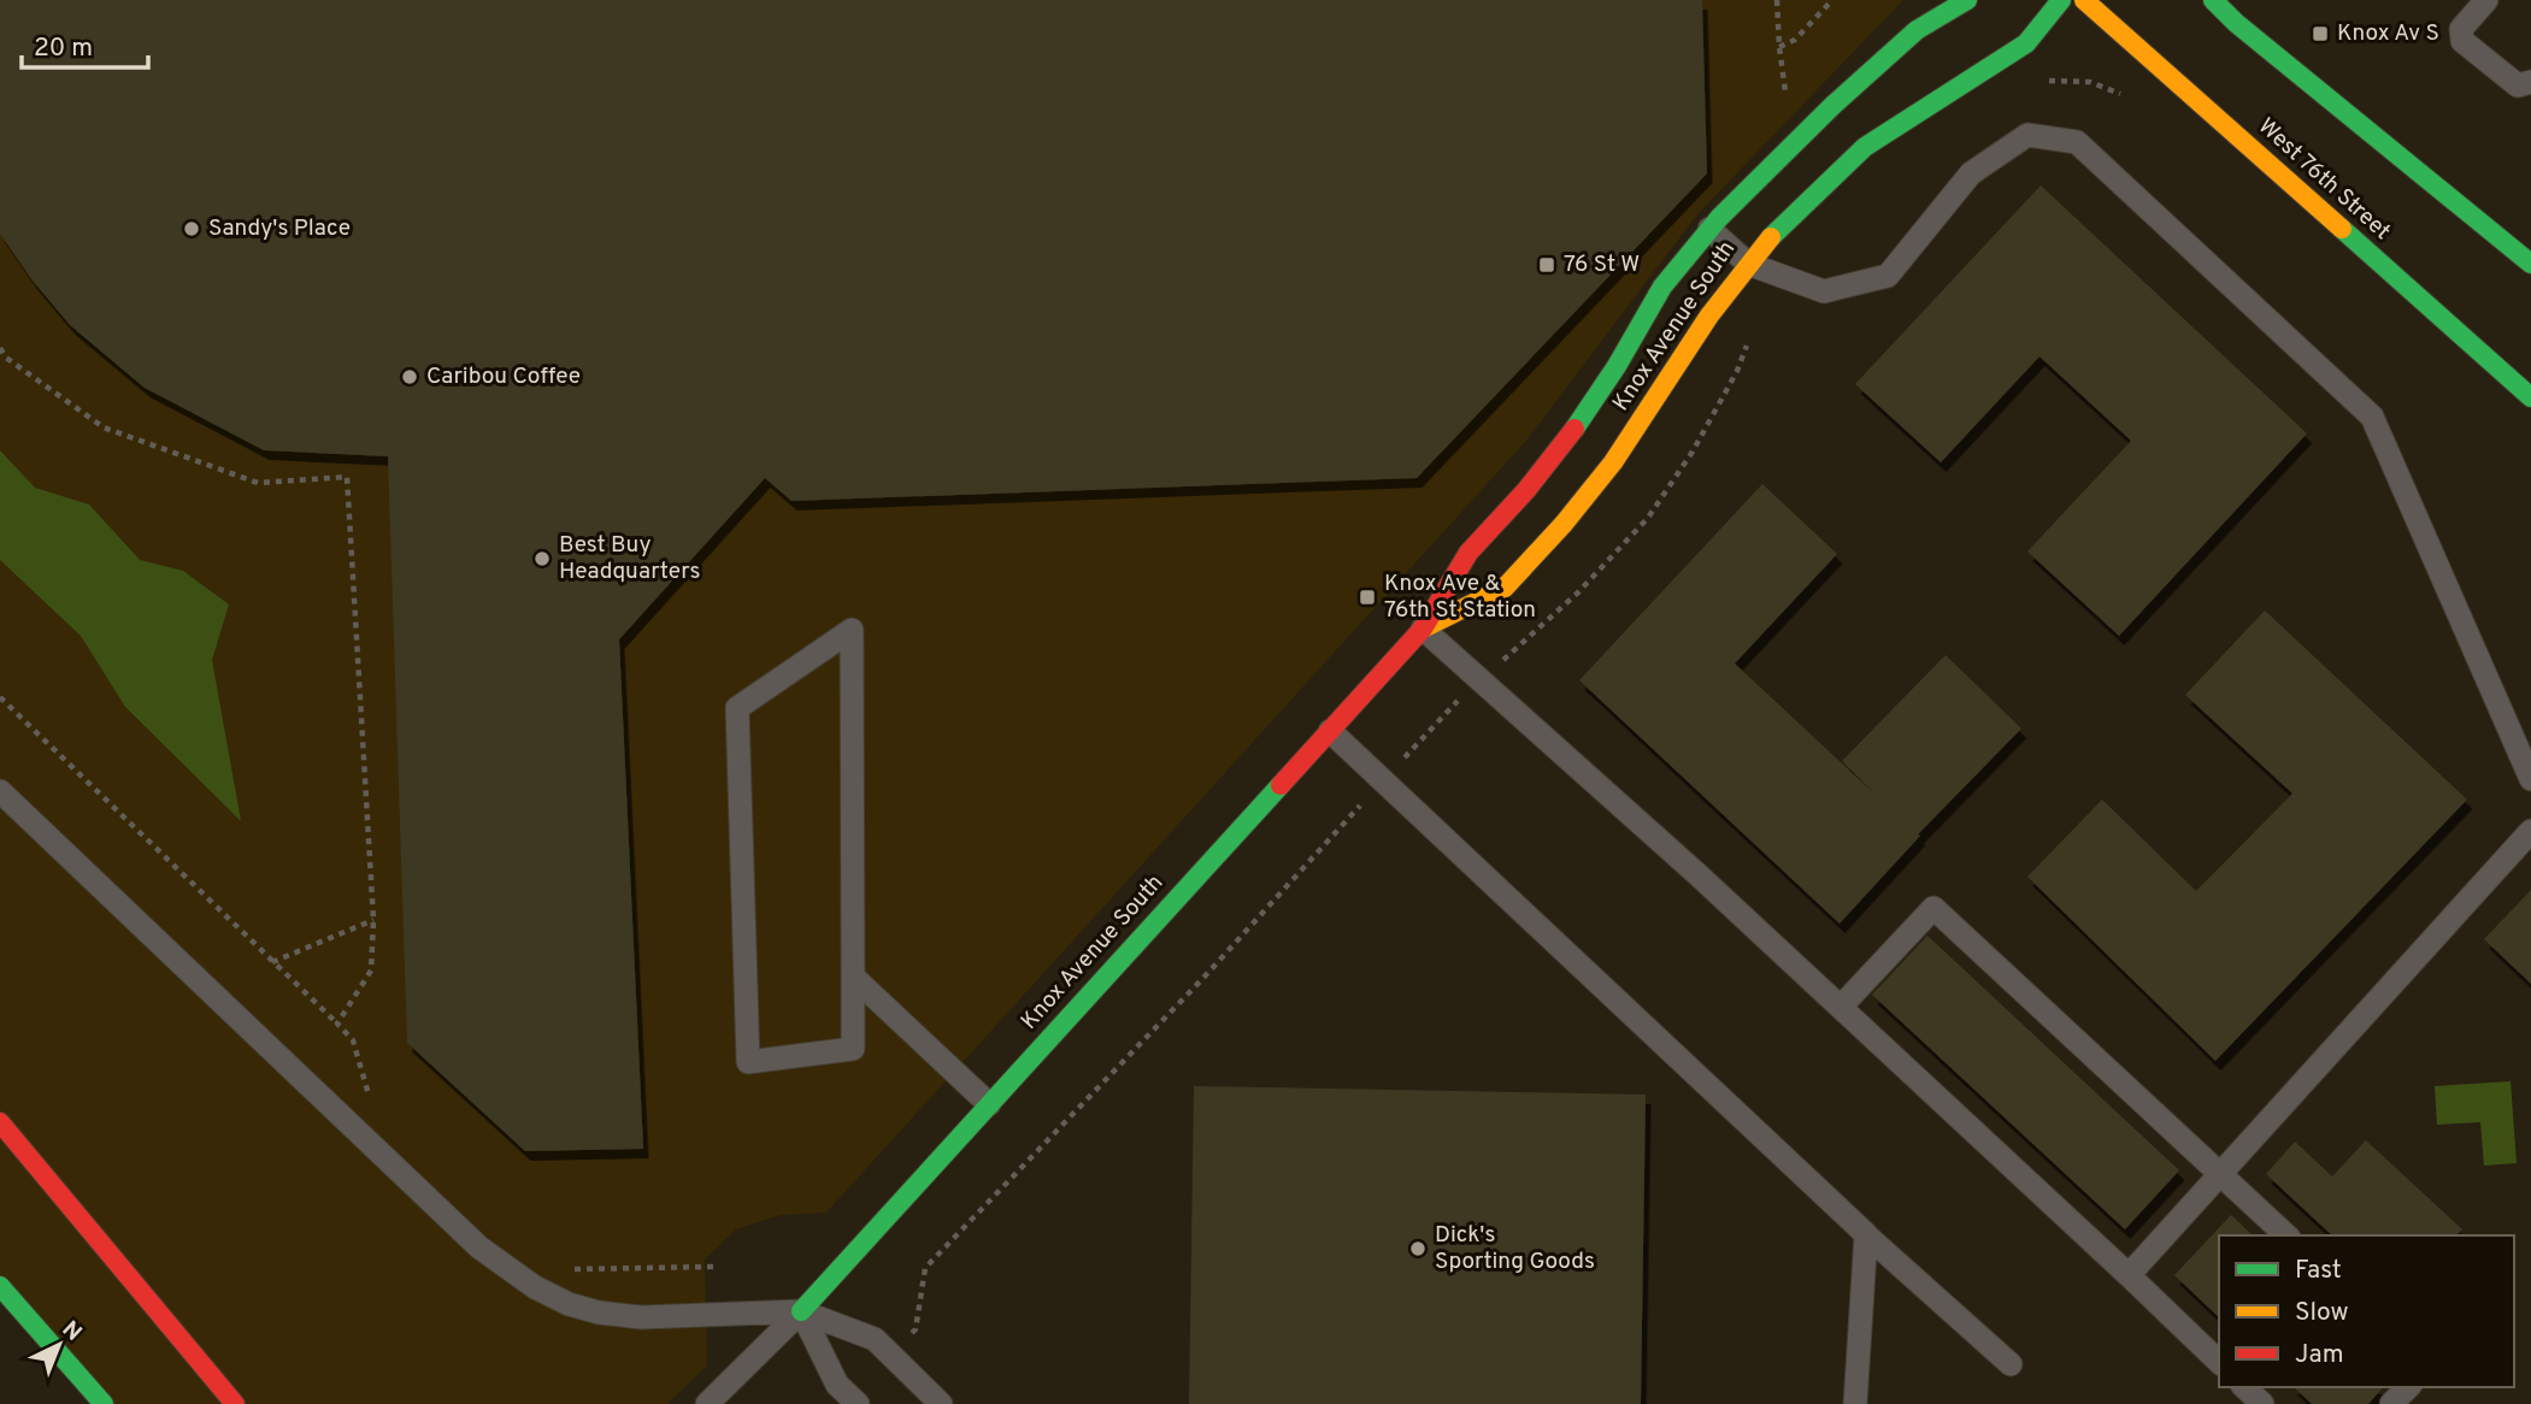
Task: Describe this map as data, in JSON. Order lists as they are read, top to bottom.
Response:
{
  "streets": {
    "main road": ["West 76th Street", "Knox Avenue South"]
  },
  "places": {
    "transit": ["Knox Av S", "76 St W", "Knox Ave & 76th St Station"],
    "other": [
      "Sandy's Place",
      "Caribou Coffee",
      "Best Buy Headquarters",
      "Dick's Sporting Goods"
    ]
  },
  "legend": ["Fast", "Slow", "Jam"],
  "scale_bar": "20 m",
  "north": "top right"
}
